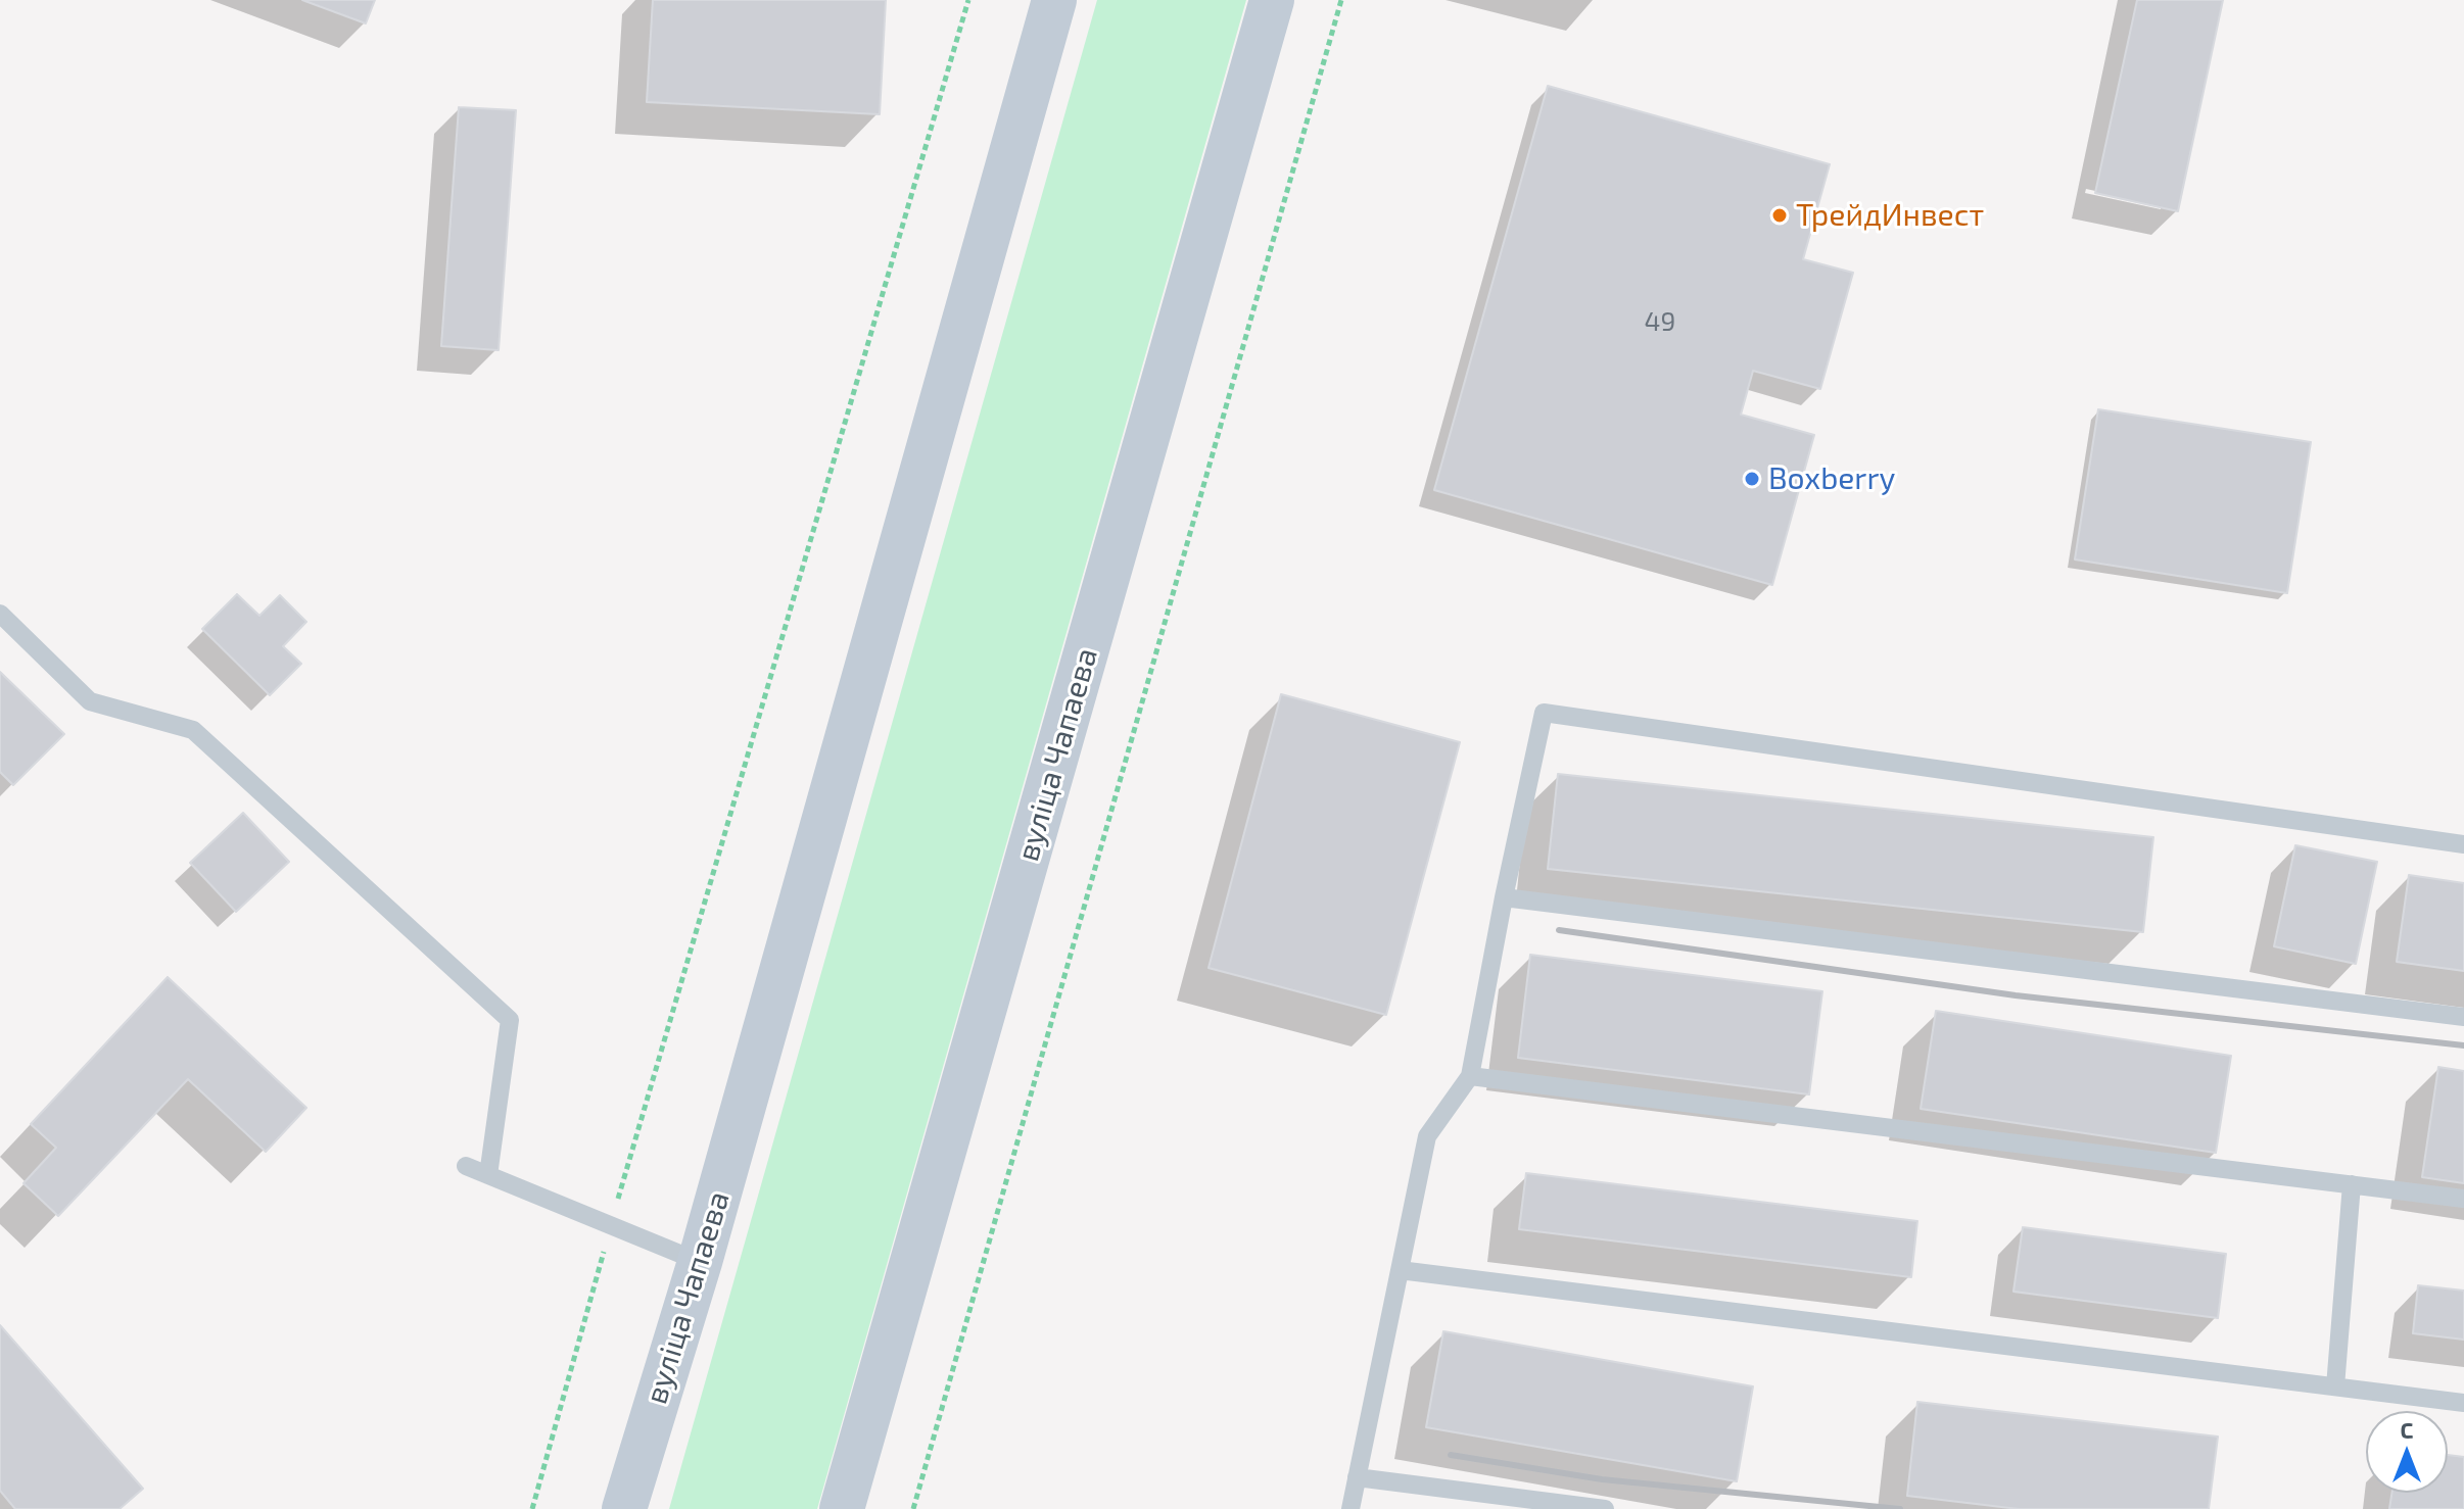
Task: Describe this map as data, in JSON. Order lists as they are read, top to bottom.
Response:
{
  "streets": {
    "main road": ["вуліца Чапаева"]
  },
  "places": ["ТрейдИнвест", "Boxberry"],
  "house_numbers": ["49"],
  "north": "top"
}
